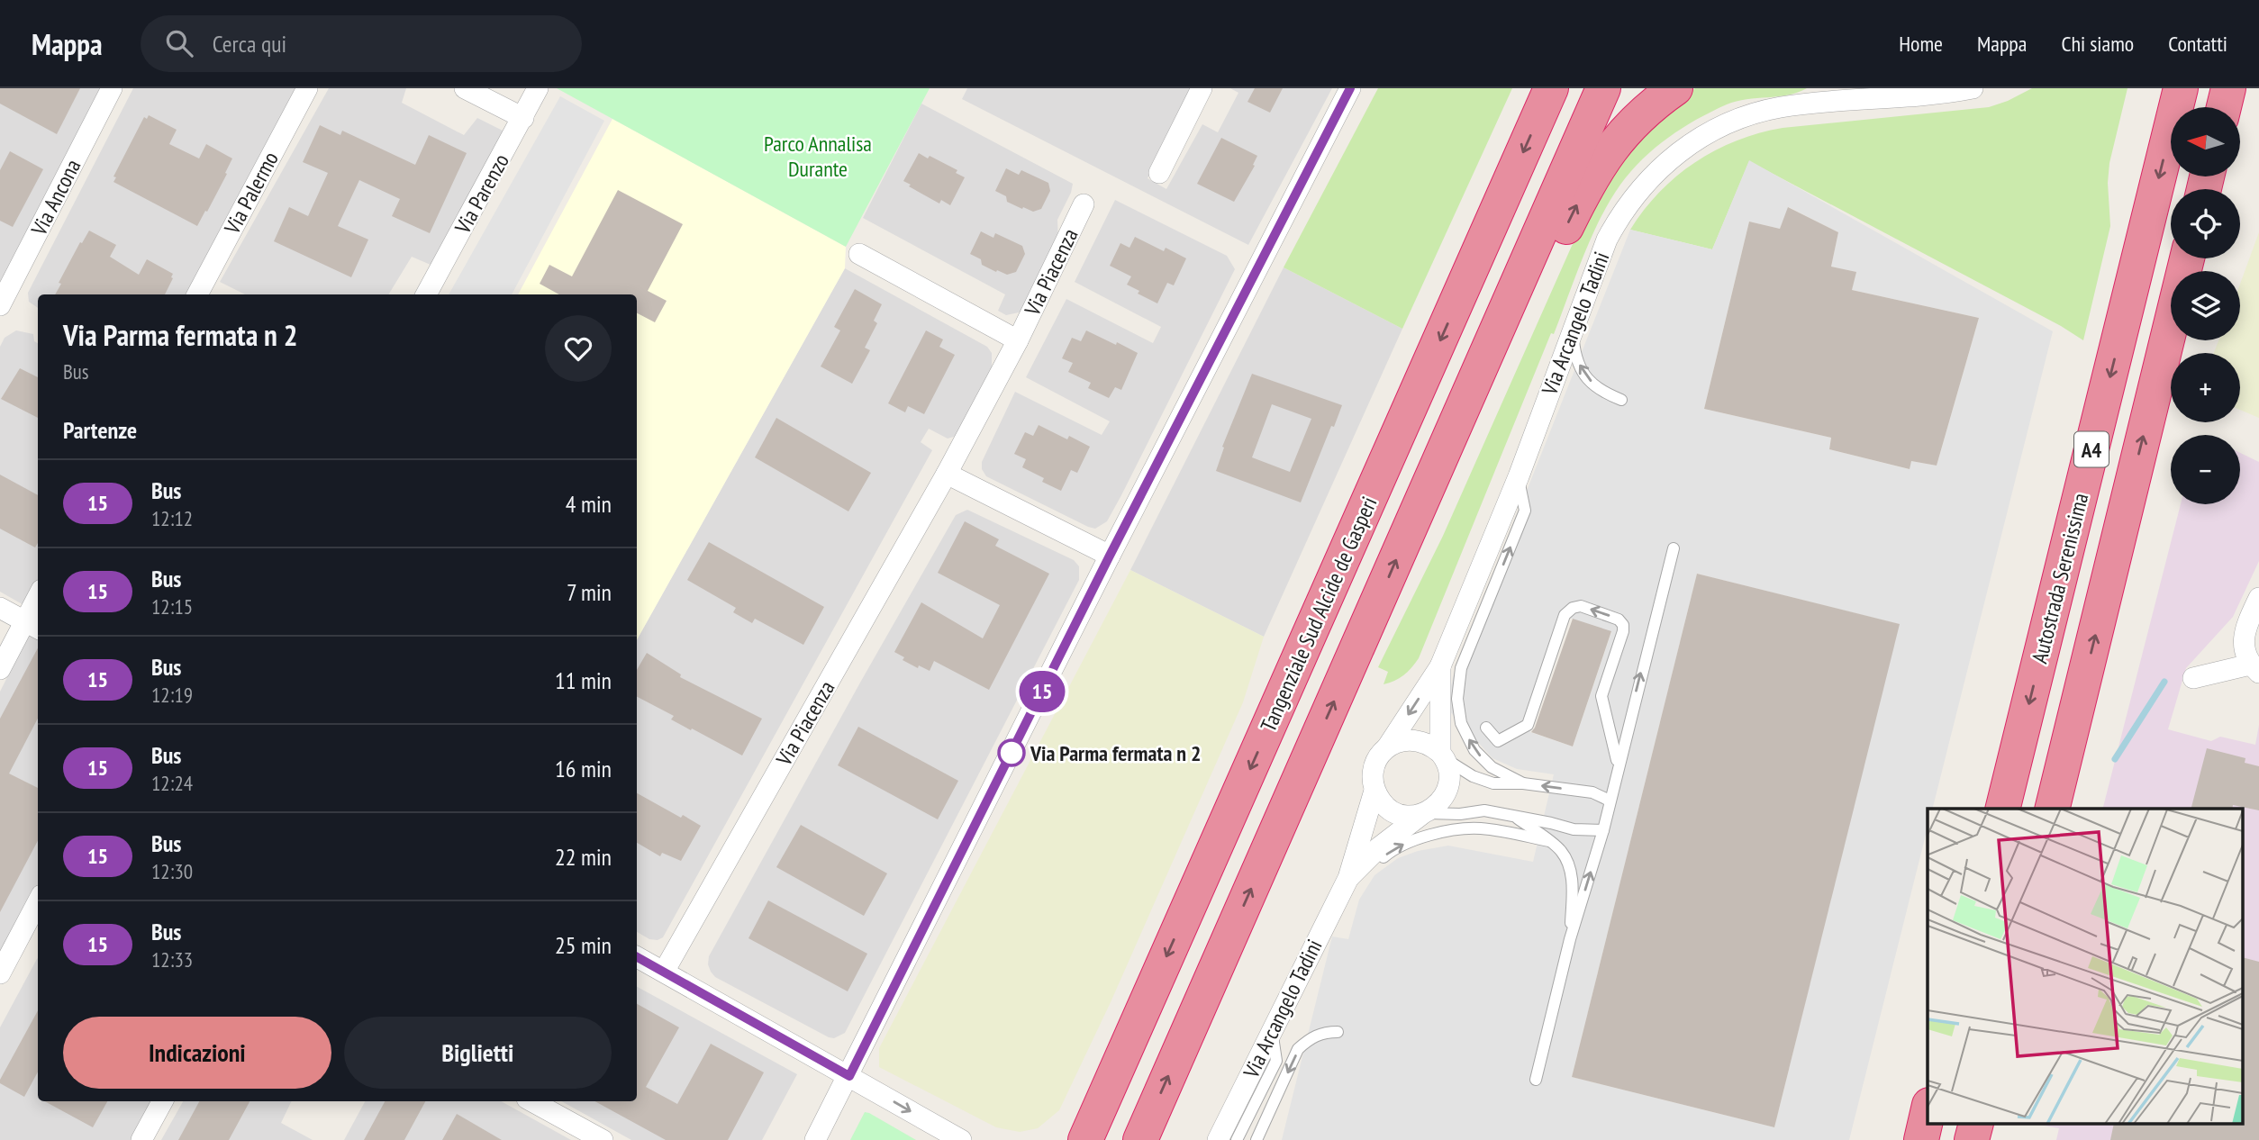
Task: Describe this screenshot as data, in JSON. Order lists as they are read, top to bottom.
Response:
{
  "streets": {
    "highway": ["A4", "Autostrada Serenissima", "Tangenziale Sud Alcide de Gasperi"],
    "street": [
      "Via Palermo",
      "Via Parenzo",
      "Via Ancona",
      "Via Piacenza",
      "Via Arcangelo Tadini"
    ]
  },
  "parks": ["Parco Annalisa Durante"],
  "places": ["Via Parma fermata n 2"],
  "lines": ["bus line 15"],
  "north": "left",
  "page": {
    "header": "Mappa",
    "search": "Cerca qui",
    "nav": [
      "Home",
      "Mappa",
      "Chi siamo",
      "Contatti"
    ],
    "on_map": "15",
    "map_buttons": ["+", "−"],
    "heading": [
      ["Via Parma fermata n 2", "Bus"],
      "Partenze"
    ],
    "list": [
      {
        "mark": "15",
        "name": "Bus",
        "note": "12:12",
        "value": "4 min"
      },
      {
        "mark": "15",
        "name": "Bus",
        "note": "12:15",
        "value": "7 min"
      },
      {
        "mark": "15",
        "name": "Bus",
        "note": "12:19",
        "value": "11 min"
      },
      {
        "mark": "15",
        "name": "Bus",
        "note": "12:24",
        "value": "16 min"
      },
      {
        "mark": "15",
        "name": "Bus",
        "note": "12:30",
        "value": "22 min"
      },
      {
        "mark": "15",
        "name": "Bus",
        "note": "12:33",
        "value": "25 min"
      }
    ],
    "buttons": ["Indicazioni", "Biglietti"]
  }
}
